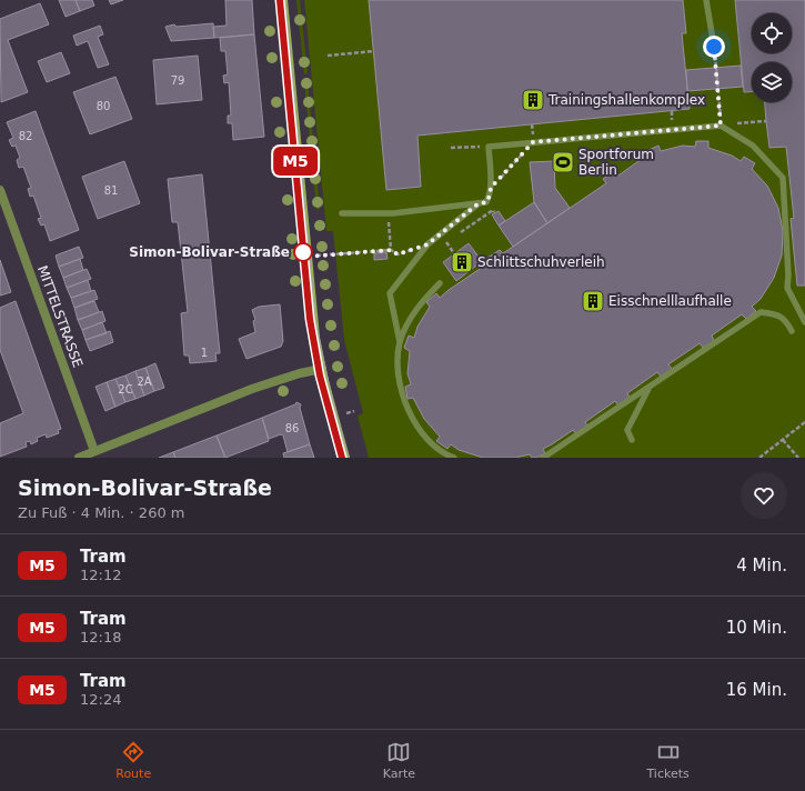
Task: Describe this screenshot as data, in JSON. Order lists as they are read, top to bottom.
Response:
{
  "streets": {
    "street": ["MITTELSTRASSE"]
  },
  "places": {
    "building": ["Trainingshallenkomplex", "Schlittschuhverleih", "Eisschnelllaufhalle"],
    "sports": ["Sportforum Berlin"],
    "other": ["Simon-Bolivar-Straße"]
  },
  "lines": ["tram line M5"],
  "house_numbers": [
    "79",
    "80",
    "82",
    "81",
    "1",
    "2A",
    "2C",
    "86"
  ],
  "page": {
    "on_map": "M5",
    "heading": ["Simon-Bolivar-Straße", "Zu Fuß · 4 Min. · 260 m"],
    "list": [
      {
        "mark": "M5",
        "name": "Tram",
        "note": "12:12",
        "value": "4 Min."
      },
      {
        "mark": "M5",
        "name": "Tram",
        "note": "12:18",
        "value": "10 Min."
      },
      {
        "mark": "M5",
        "name": "Tram",
        "note": "12:24",
        "value": "16 Min."
      }
    ],
    "tabs": ["Route", "Karte", "Tickets"]
  }
}
